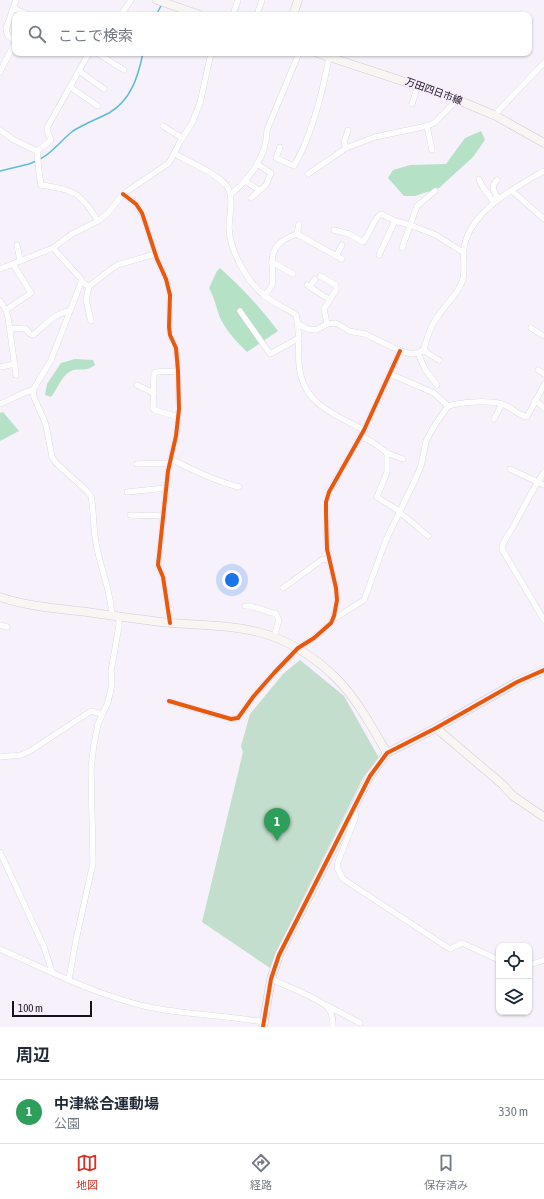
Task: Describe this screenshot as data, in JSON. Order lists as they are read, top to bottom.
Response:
{
  "streets": {
    "street": ["万田四日市線"]
  },
  "scale_bar": "100 m",
  "page": {
    "search": "ここで検索",
    "pins": "1",
    "scale": "100 m",
    "heading": "周辺",
    "list": [
      {
        "mark": "1",
        "name": "中津総合運動場",
        "note": "公園",
        "value": "330 m"
      }
    ],
    "nav": ["地図", "経路", "保存済み"]
  }
}
